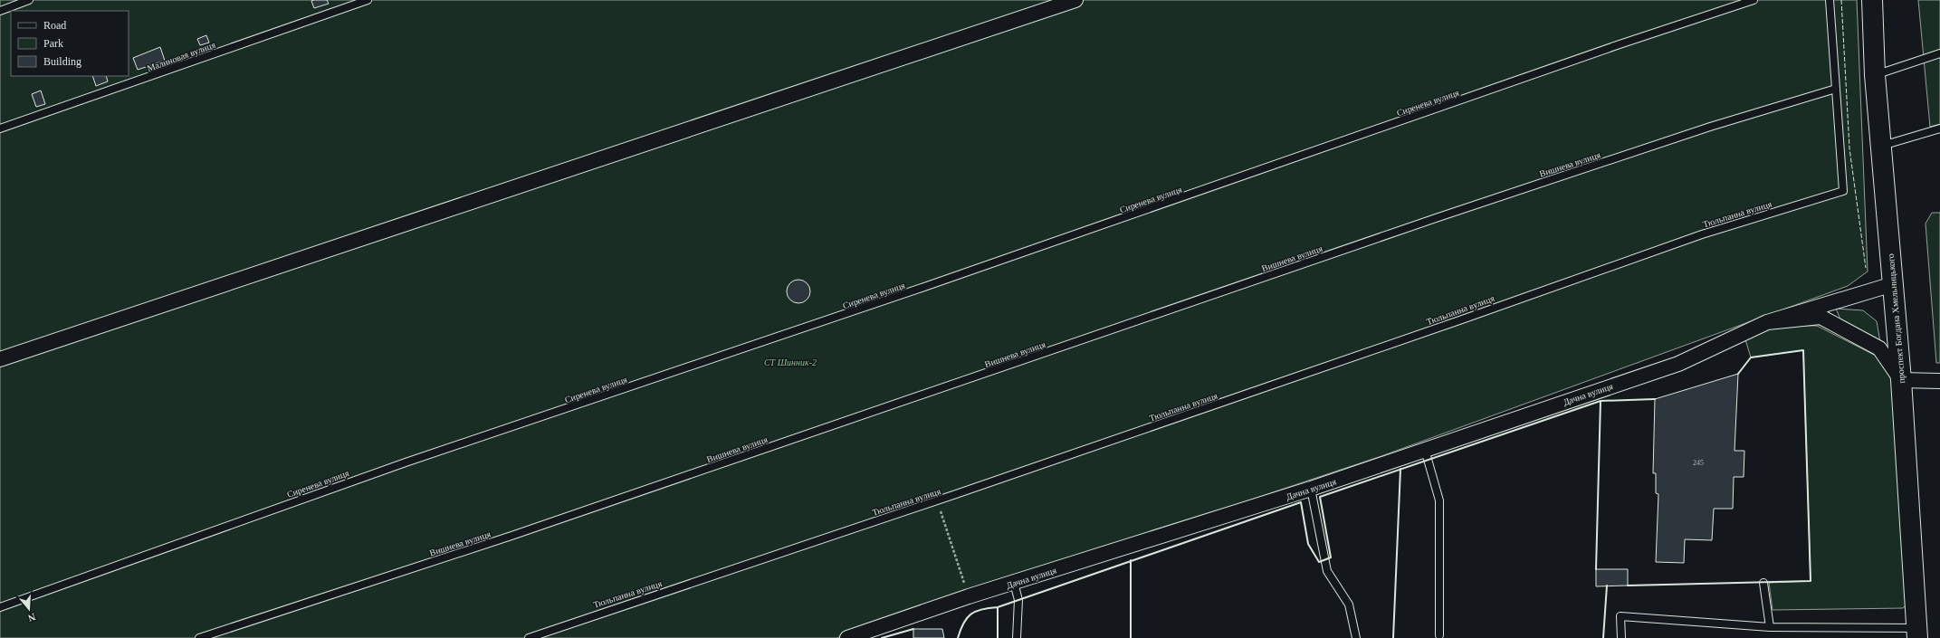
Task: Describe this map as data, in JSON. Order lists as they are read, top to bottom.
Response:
{
  "streets": {
    "main road": ["проспект Богдана Хмельницького"],
    "street": ["Дачна вулиця"],
    "lane": [
      "Малиновая вулиця",
      "Сиренева вулиця",
      "Вишнева вулиця",
      "Тюльпанна вулиця"
    ]
  },
  "crossings": [
    ["Вишнева вулиця", "Тюльпанна вулиця"]
  ],
  "parks": ["СТ Шинник-2"],
  "house_numbers": ["245"],
  "legend": ["Road", "Park", "Building"],
  "north": "bottom"
}
